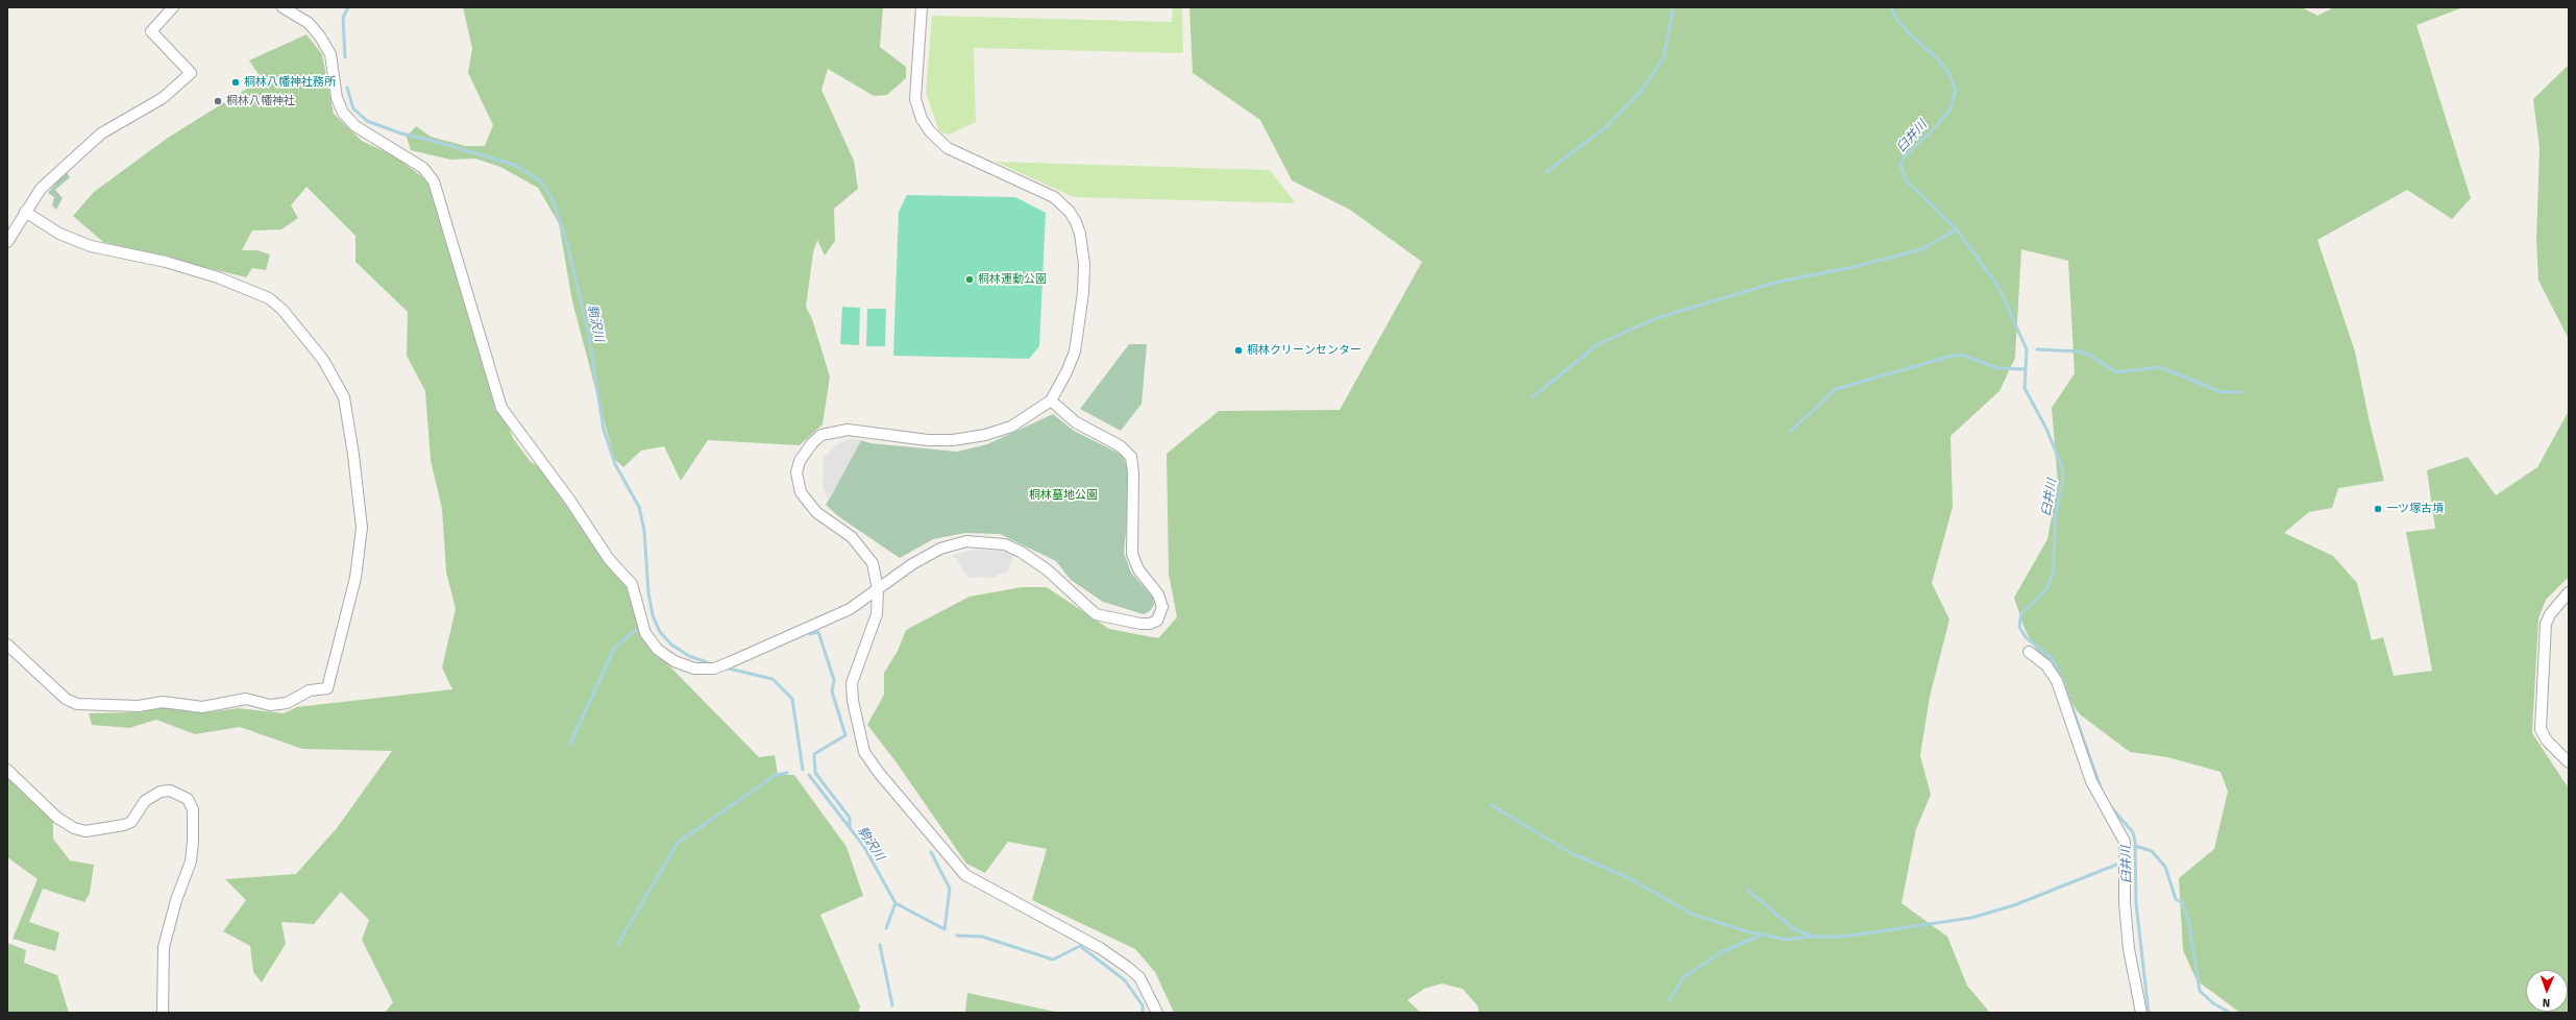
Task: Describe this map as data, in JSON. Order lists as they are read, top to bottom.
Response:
{
  "water": ["臼井川", "駒沢川"],
  "parks": ["桐林墓地公園"],
  "places": [
    "桐林八幡神社務所",
    "桐林八幡神社",
    "桐林運動公園",
    "桐林クリーンセンター",
    "一ツ塚古墳"
  ],
  "north": "bottom"
}
